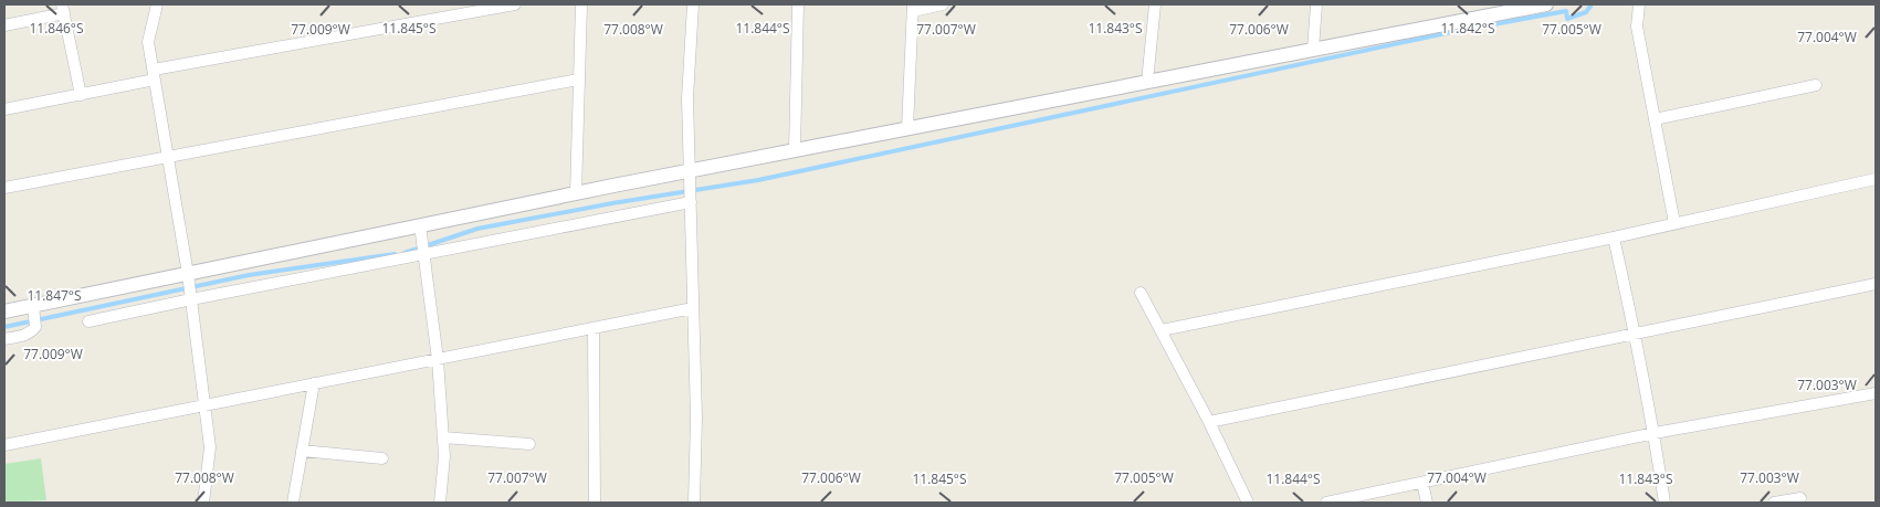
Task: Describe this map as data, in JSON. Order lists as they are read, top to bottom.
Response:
{
  "coordinates": [
    "11.844°S",
    "11.846°S",
    "11.845°S",
    "11.843°S",
    "11.842°S",
    "77.009°W",
    "77.008°W",
    "77.007°W",
    "77.006°W",
    "77.005°W",
    "77.004°W",
    "11.847°S",
    "77.003°W"
  ]
}
